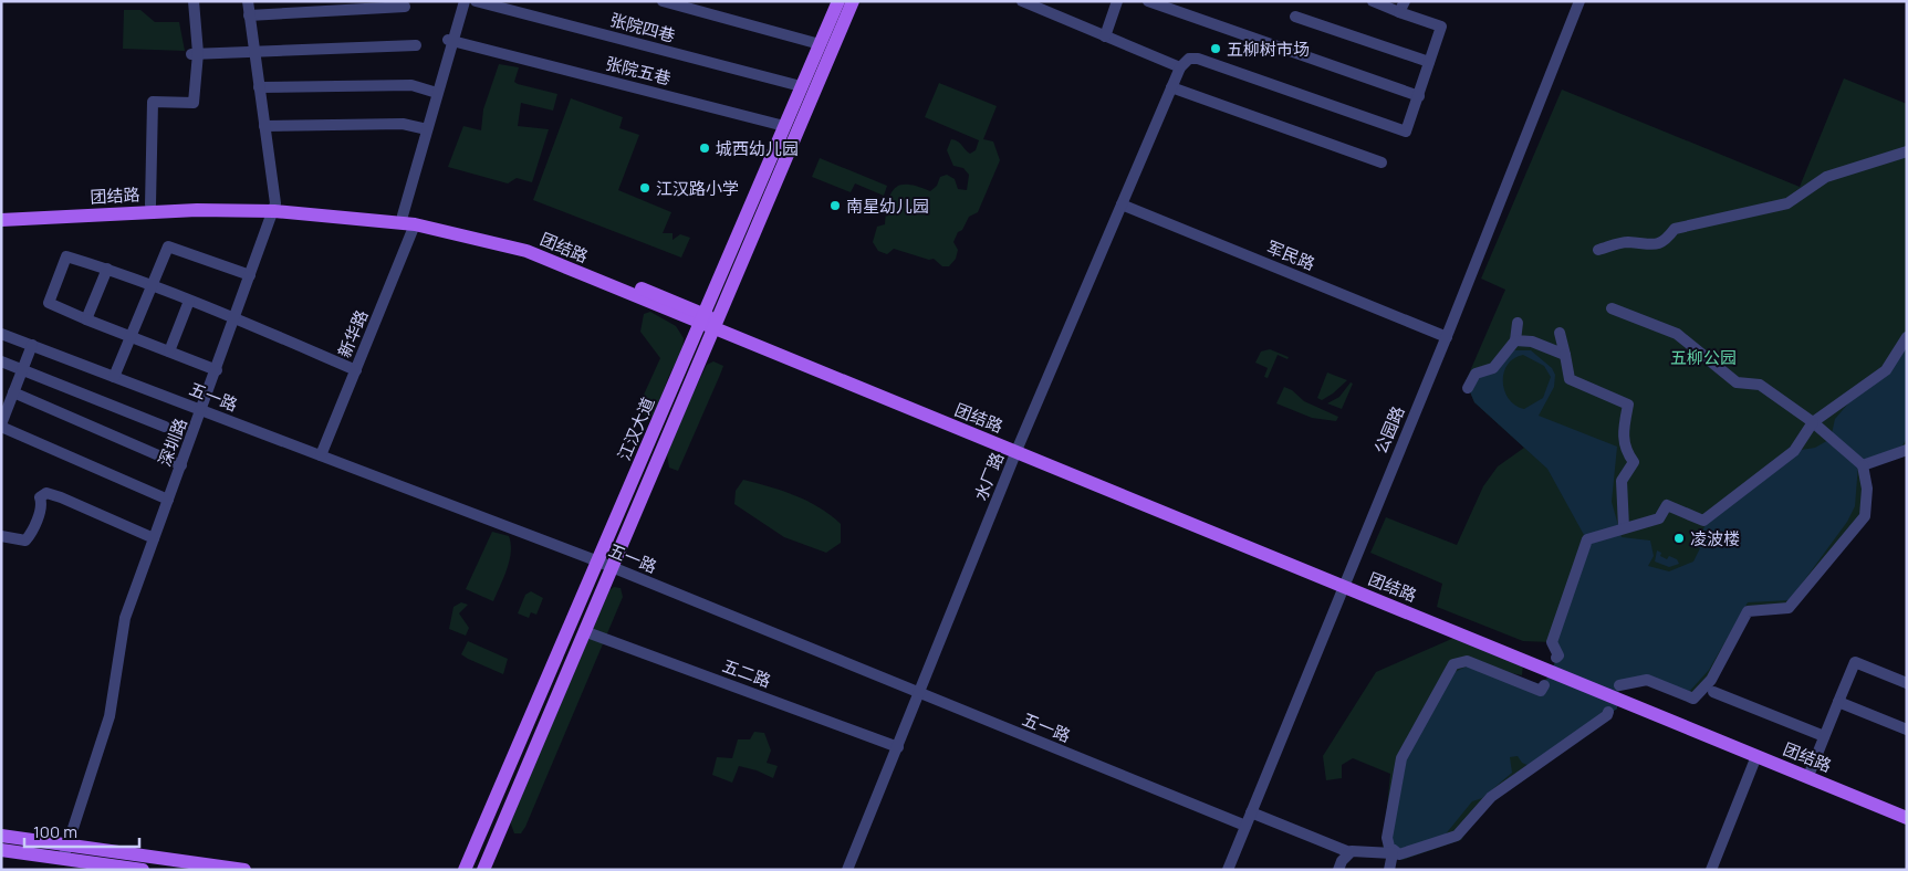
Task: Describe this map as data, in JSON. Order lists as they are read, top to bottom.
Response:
{
  "streets": {
    "main road": ["团结路", "江汉大道"],
    "street": [
      "张院四巷",
      "张院五巷",
      "军民路",
      "新华路",
      "五一路",
      "公园路",
      "深圳路",
      "水厂路",
      "五二路"
    ]
  },
  "crossings": [
    ["张院四巷", "江汉大道"],
    ["张院五巷", "江汉大道"],
    ["团结路", "新华路"],
    ["团结路", "江汉大道"],
    ["团结路", "公园路"],
    ["团结路", "深圳路"],
    ["团结路", "水厂路"],
    ["军民路", "公园路"],
    ["军民路", "水厂路"],
    ["新华路", "五一路"],
    ["五一路", "江汉大道"],
    ["五一路", "公园路"],
    ["五一路", "深圳路"],
    ["五一路", "水厂路"],
    ["江汉大道", "五二路"],
    ["水厂路", "五二路"]
  ],
  "parks": ["五柳公园"],
  "places": [
    "五柳树市场",
    "城西幼儿园",
    "江汉路小学",
    "南星幼儿园",
    "凌波楼"
  ],
  "scale_bar": "100 m"
}
